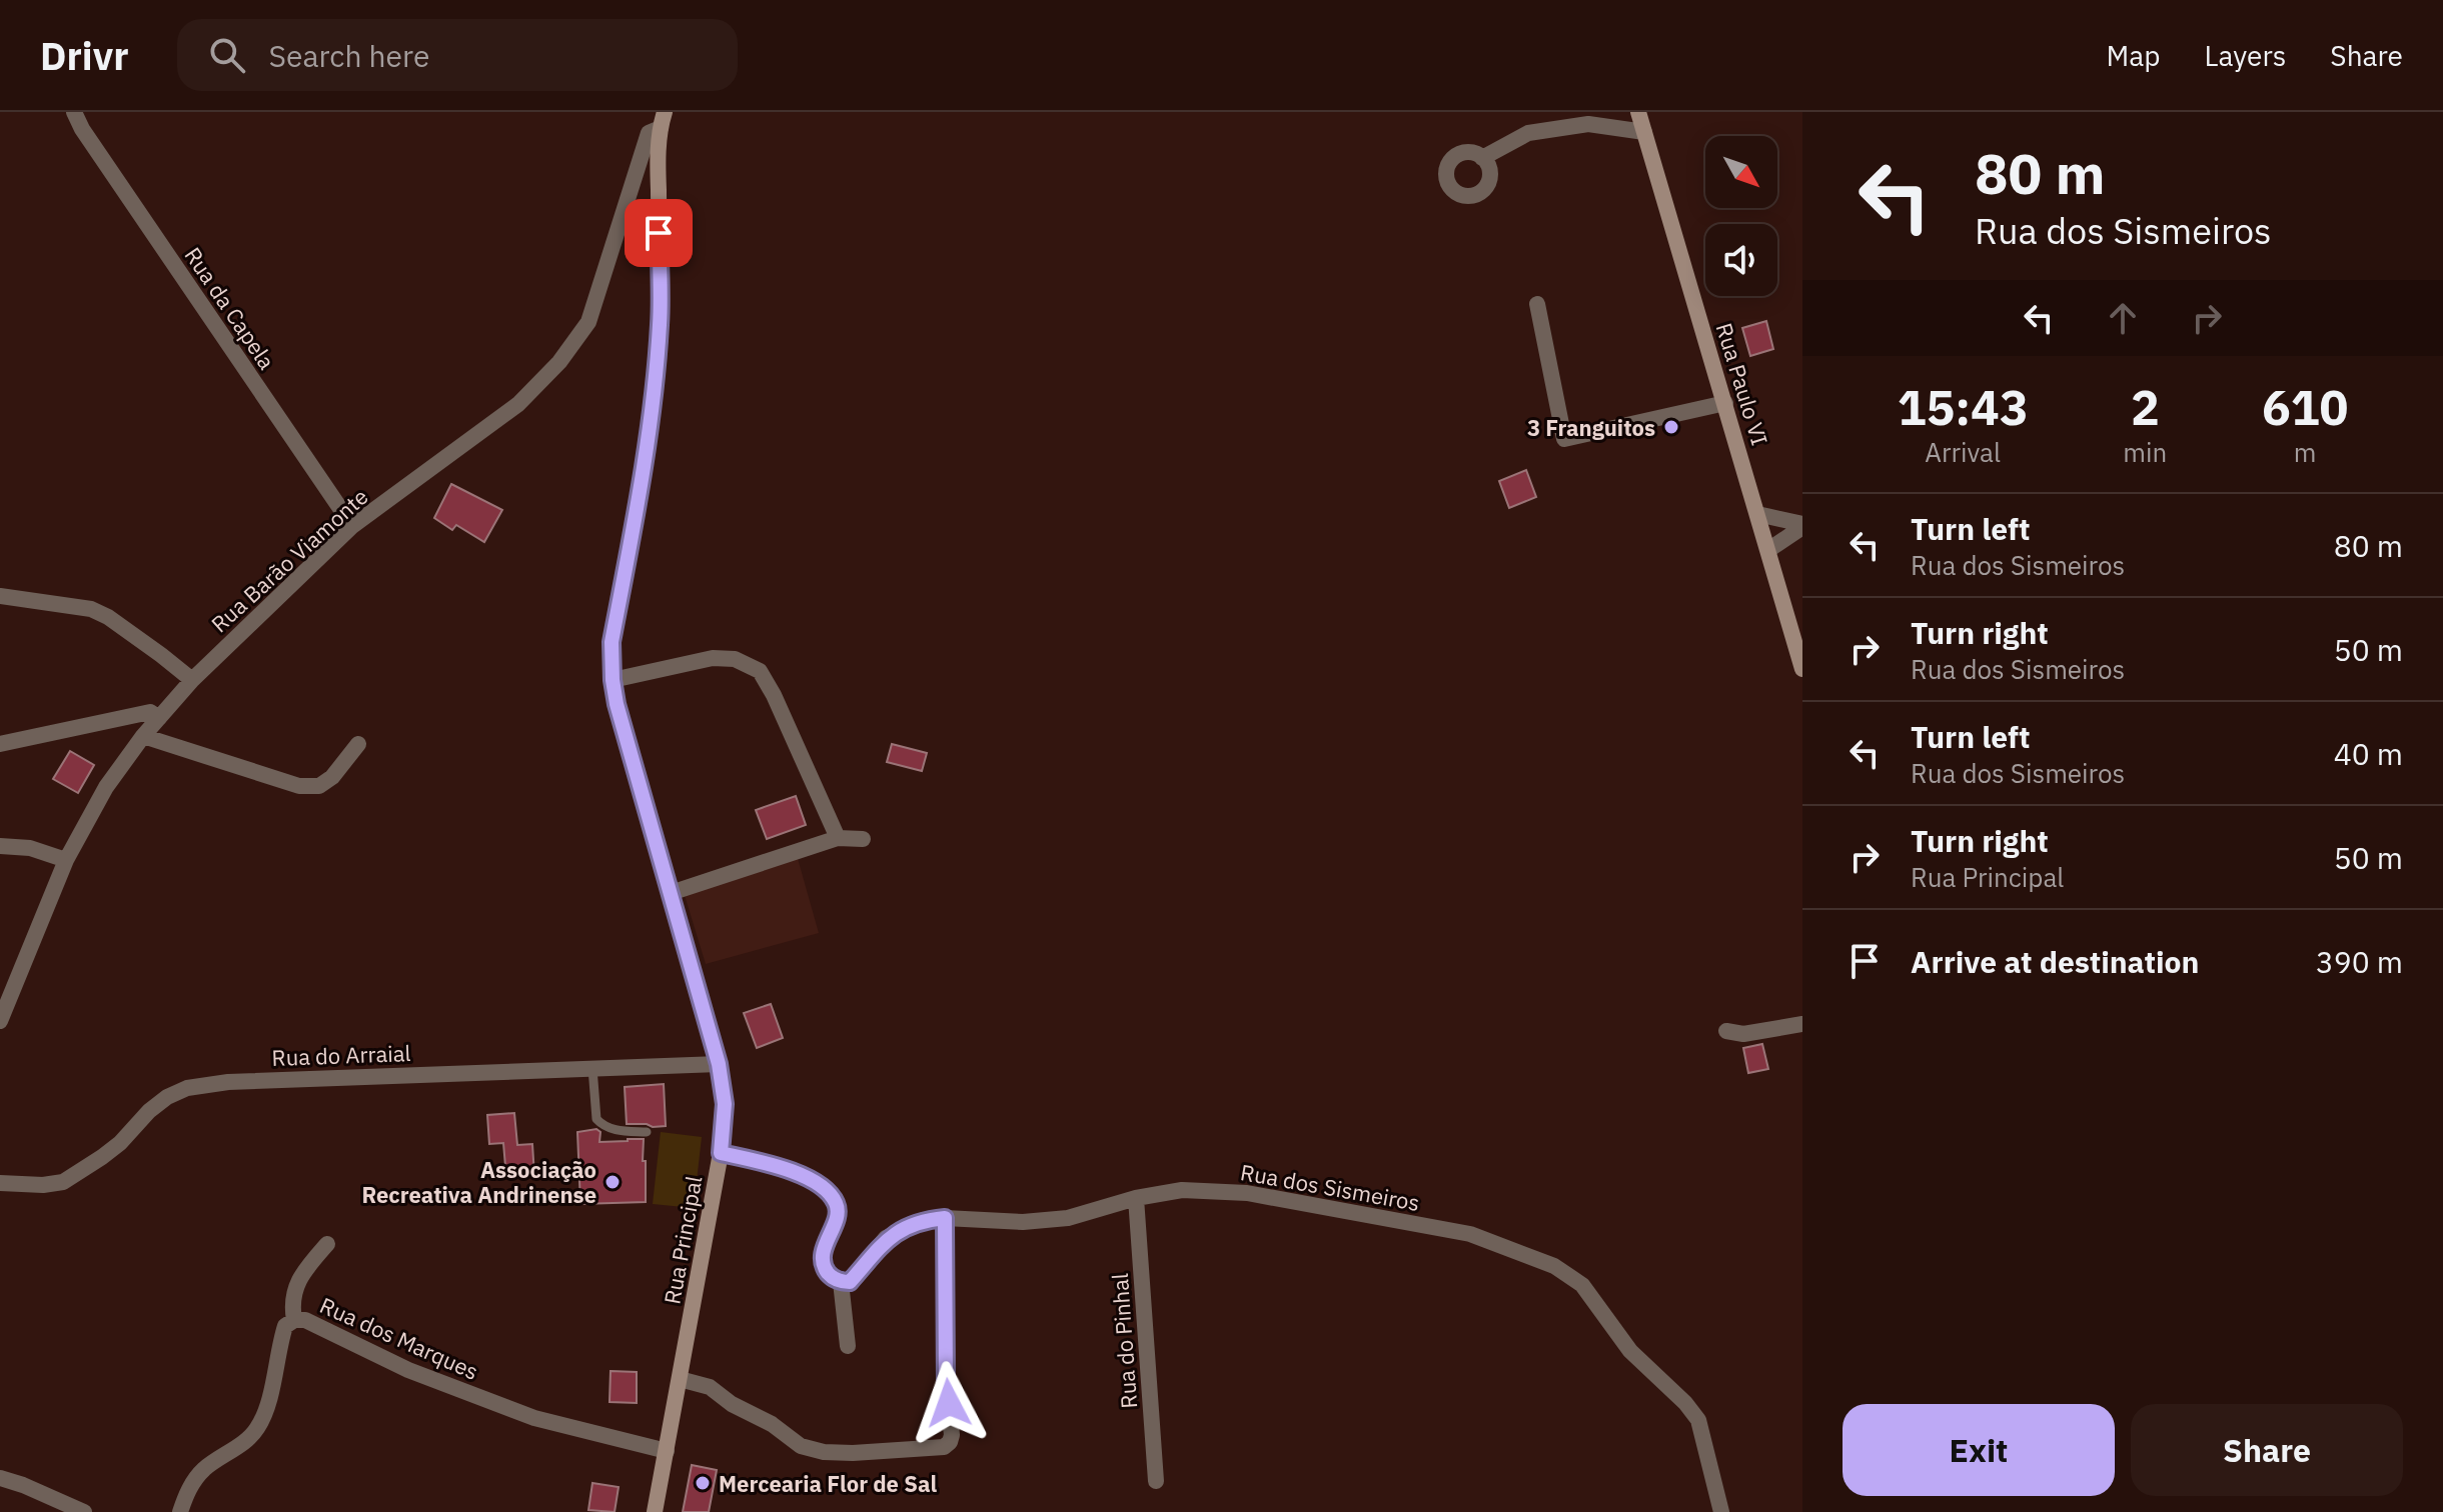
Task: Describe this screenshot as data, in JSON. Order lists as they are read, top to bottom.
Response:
{
  "streets": {
    "main road": ["Rua Paulo VI", "Rua Principal"],
    "street": [
      "Rua da Capela",
      "Rua Barão Viamonte",
      "Rua do Arraial",
      "Rua dos Sismeiros",
      "Rua dos Marques",
      "Rua do Pinhal"
    ]
  },
  "crossings": [
    ["Rua da Capela", "Rua Barão Viamonte"],
    ["Rua Barão Viamonte", "Rua Principal"],
    ["Rua do Arraial", "Rua Principal"],
    ["Rua dos Sismeiros", "Rua do Pinhal"],
    ["Rua Principal", "Rua dos Marques"]
  ],
  "places": ["3 Franguitos", "Associação Recreativa Andrinense", "Mercearia Flor de Sal"],
  "north": "bottom right",
  "page": {
    "header": "Drivr",
    "search": "Search here",
    "nav": ["Map", "Layers", "Share"],
    "turn": ["80 m", "Rua dos Sismeiros"],
    "eta": [
      "15:43",
      "Arrival",
      "2",
      "min",
      "610",
      "m"
    ],
    "list": [
      {
        "name": "Turn left",
        "note": "Rua dos Sismeiros",
        "value": "80 m"
      },
      {
        "name": "Turn right",
        "note": "Rua dos Sismeiros",
        "value": "50 m"
      },
      {
        "name": "Turn left",
        "note": "Rua dos Sismeiros",
        "value": "40 m"
      },
      {
        "name": "Turn right",
        "note": "Rua Principal",
        "value": "50 m"
      },
      {
        "name": "Arrive at destination",
        "value": "390 m"
      }
    ],
    "buttons": ["Exit", "Share"]
  }
}
